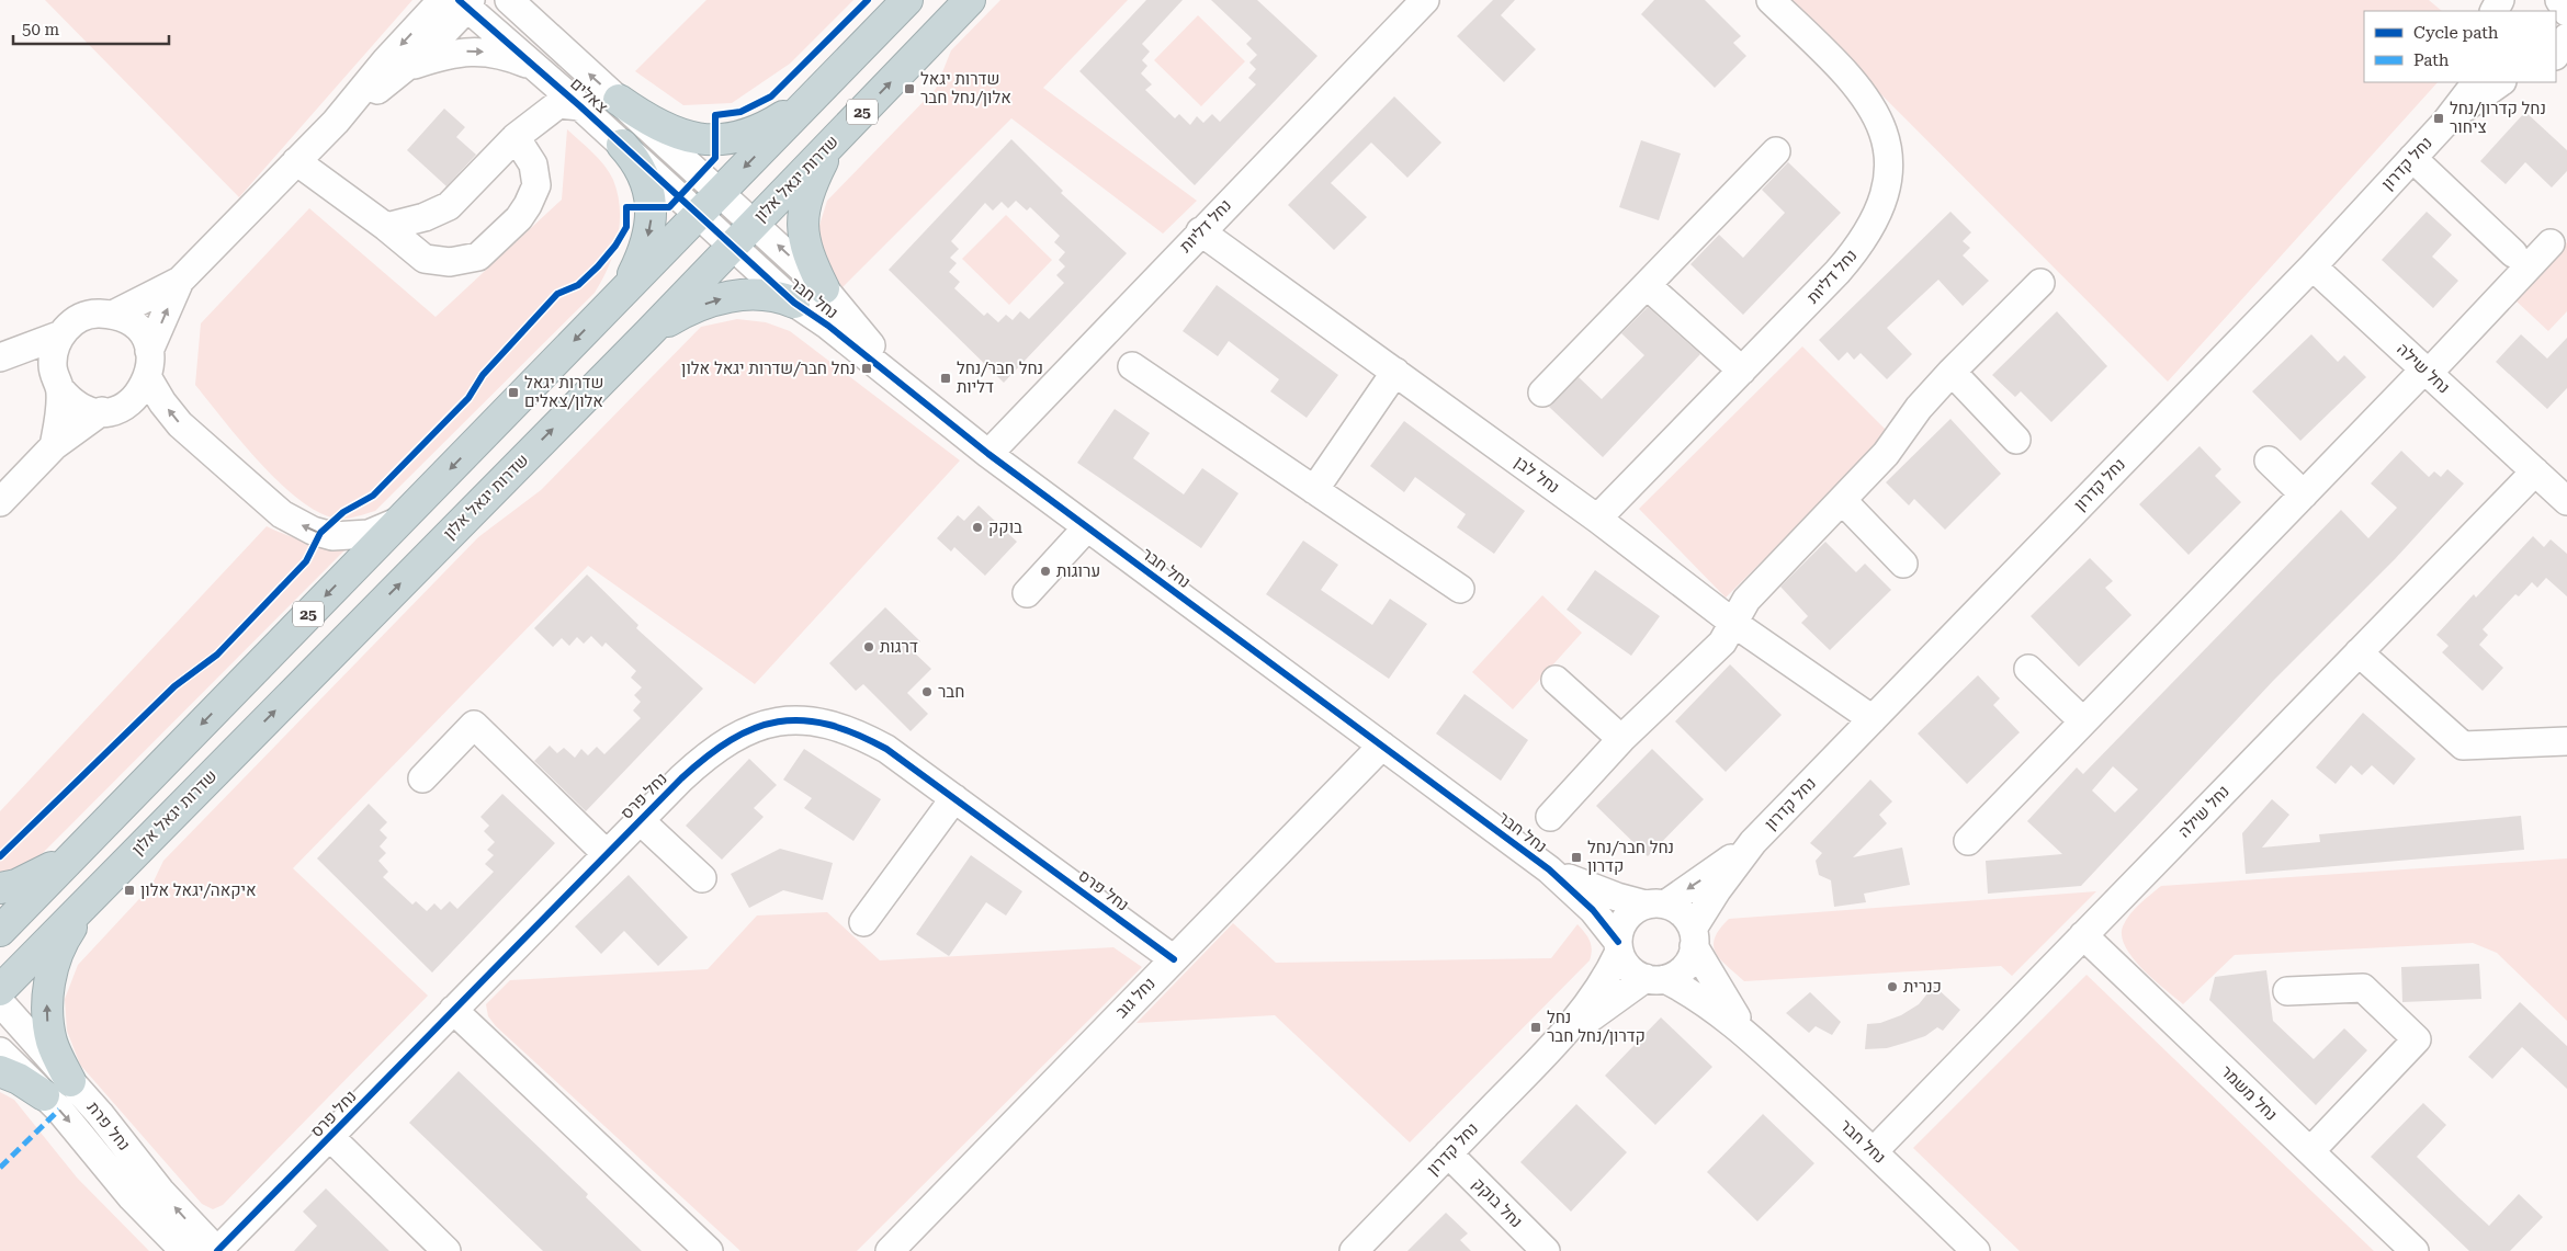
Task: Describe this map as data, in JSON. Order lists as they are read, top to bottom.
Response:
{
  "streets": {
    "highway": ["25", "שדרות יגאל אלון"],
    "street": [
      "צאלים",
      "נחל קדרון",
      "נחל דליות",
      "נחל חבר",
      "נחל שילה",
      "נחל לבן",
      "נחל פרס",
      "נחל גוב",
      "נחל משמר",
      "נחל פרת",
      "נחל בוקק"
    ]
  },
  "crossings": [
    ["צאלים", "25"],
    ["צאלים", "שדרות יגאל אלון"],
    ["צאלים", "נחל חבר"],
    ["25", "נחל חבר"],
    ["נחל קדרון", "נחל חבר"],
    ["נחל קדרון", "נחל שילה"],
    ["נחל קדרון", "נחל לבן"],
    ["נחל קדרון", "נחל בוקק"],
    ["שדרות יגאל אלון", "נחל חבר"],
    ["נחל דליות", "נחל חבר"],
    ["נחל דליות", "נחל לבן"],
    ["נחל חבר", "נחל שילה"],
    ["נחל חבר", "נחל גוב"],
    ["נחל שילה", "נחל משמר"],
    ["נחל פרס", "נחל גוב"],
    ["נחל פרס", "נחל פרת"]
  ],
  "places": {
    "transit": [
      "שדרות יגאל אלון/נחל חבר",
      "נחל קדרון/נחל ציחור",
      "נחל חבר/שדרות יגאל אלון",
      "נחל חבר/נחל דליות",
      "שדרות יגאל אלון/צאלים",
      "נחל חבר/נחל קדרון",
      "איקאה/יגאל אלון",
      "נחל קדרון/נחל חבר"
    ],
    "other": [
      "בוקק",
      "ערוגות",
      "דרגות",
      "חבר",
      "כנרית"
    ]
  },
  "legend": ["Cycle path", "Path"],
  "scale_bar": "50 m"
}
